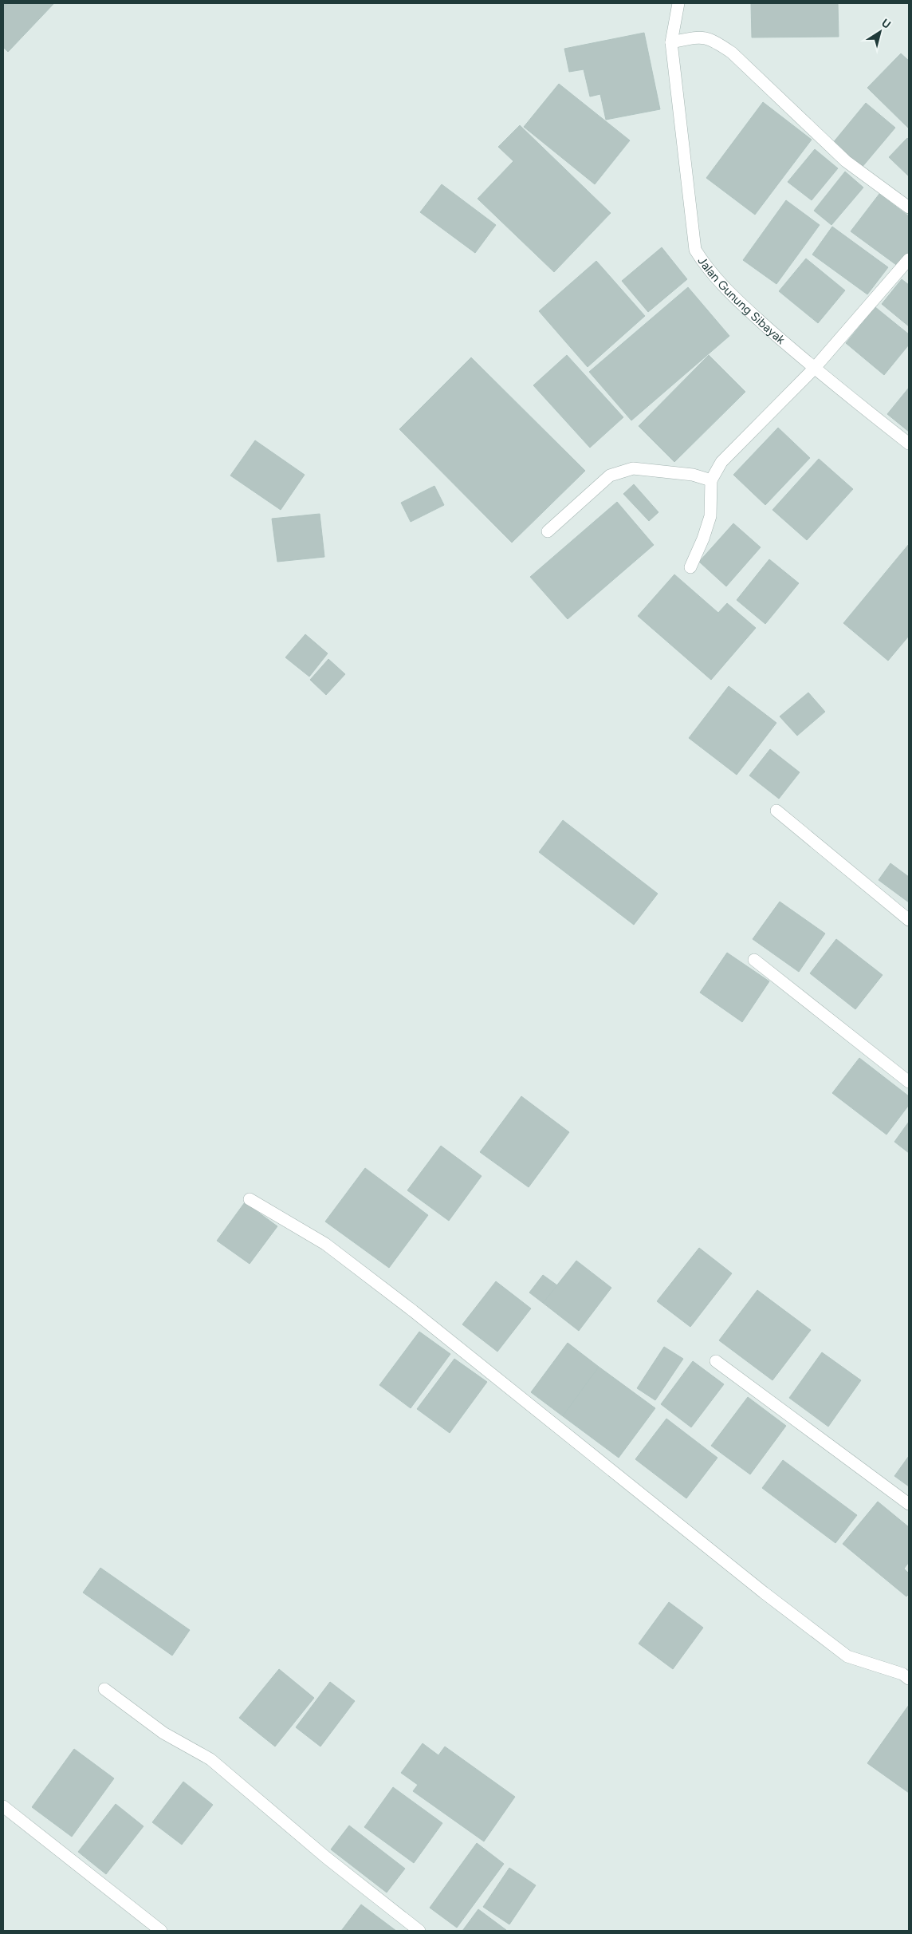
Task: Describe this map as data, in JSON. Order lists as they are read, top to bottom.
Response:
{
  "streets": {
    "street": ["Jalan Gunung Sibayak"]
  },
  "north": "top right"
}
